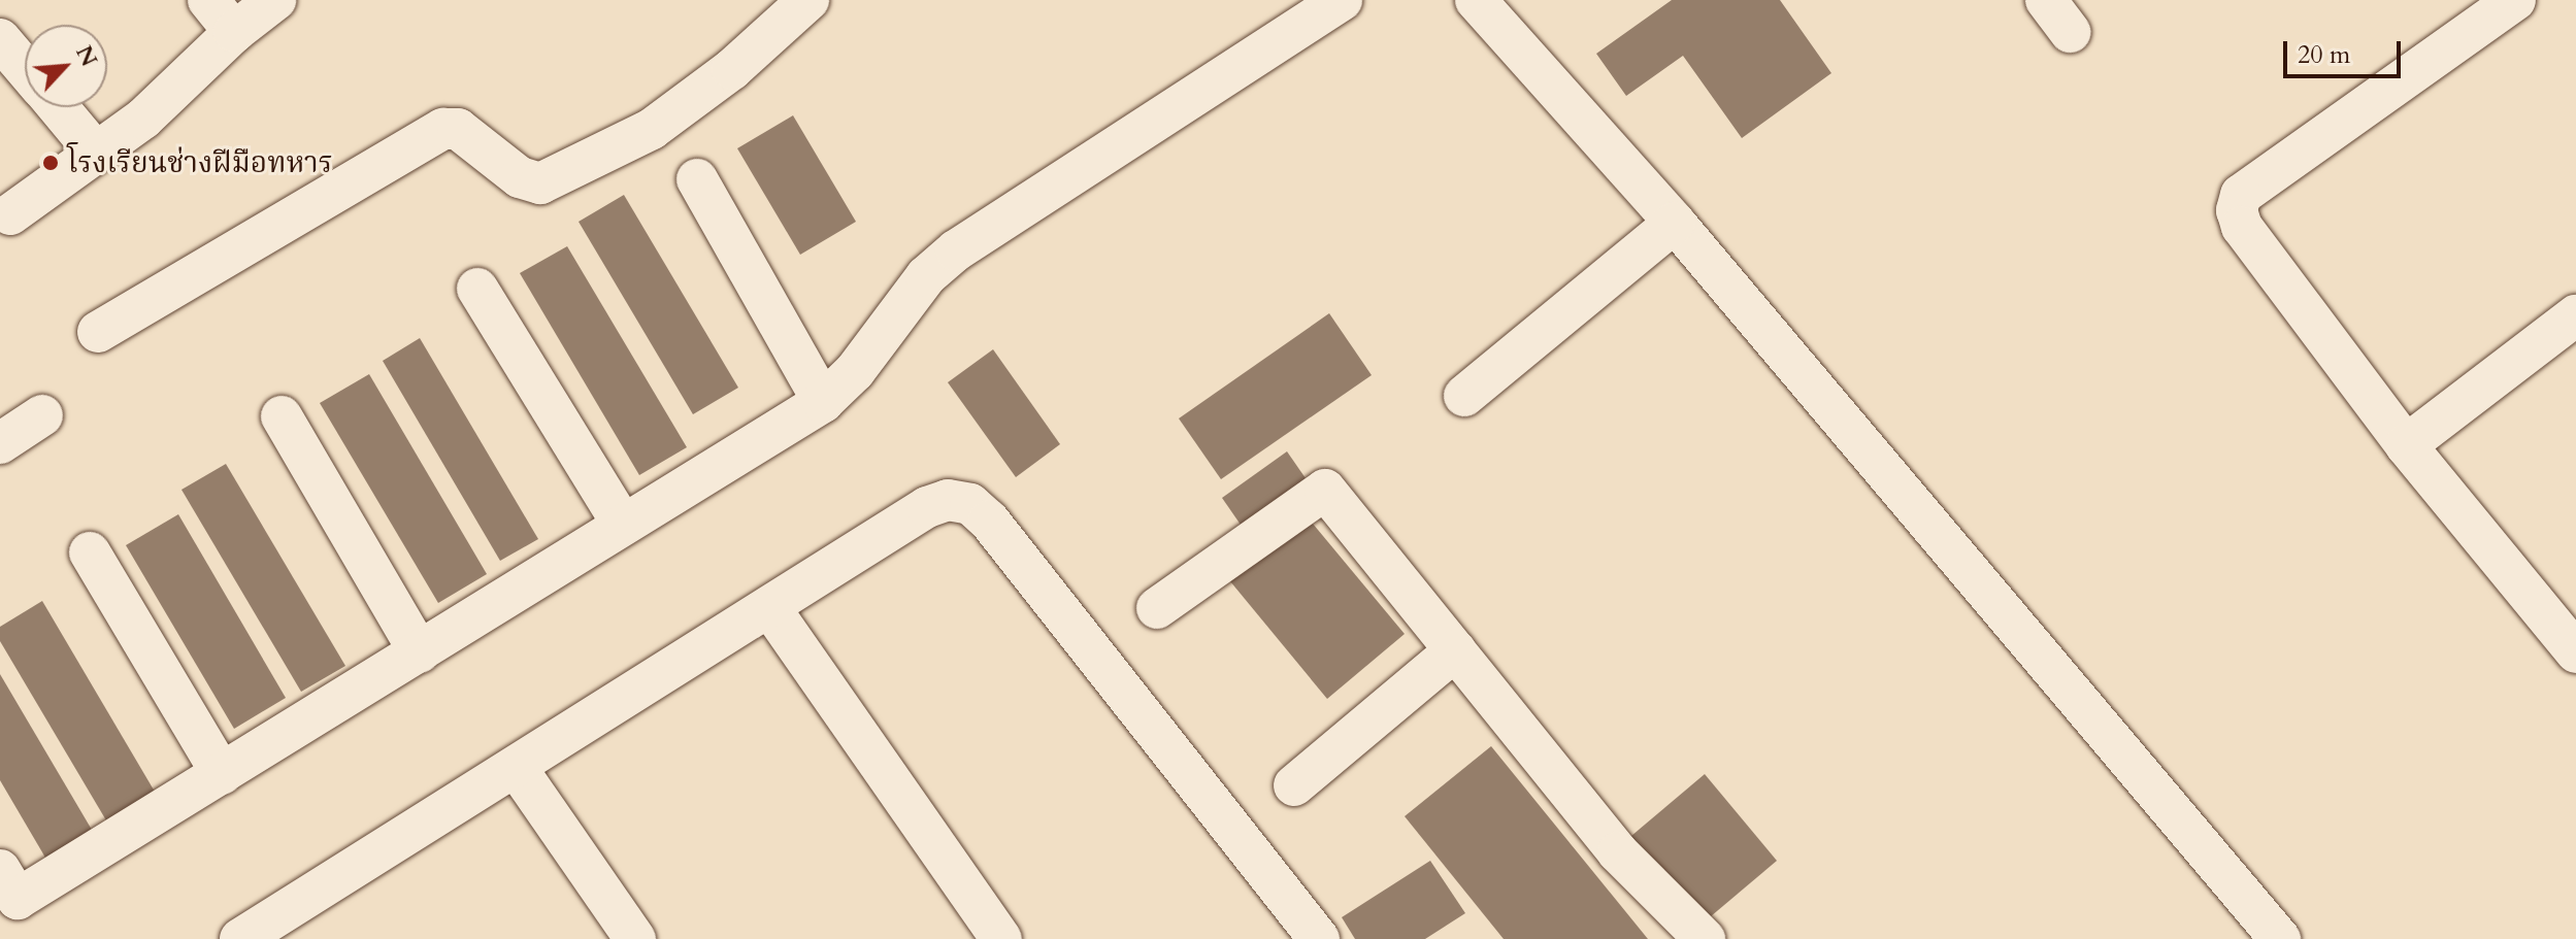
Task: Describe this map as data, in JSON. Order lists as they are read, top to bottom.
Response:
{
  "places": ["โรงเรียนช่างฝีมือทหาร"],
  "scale_bar": "20 m",
  "north": "top right"
}
